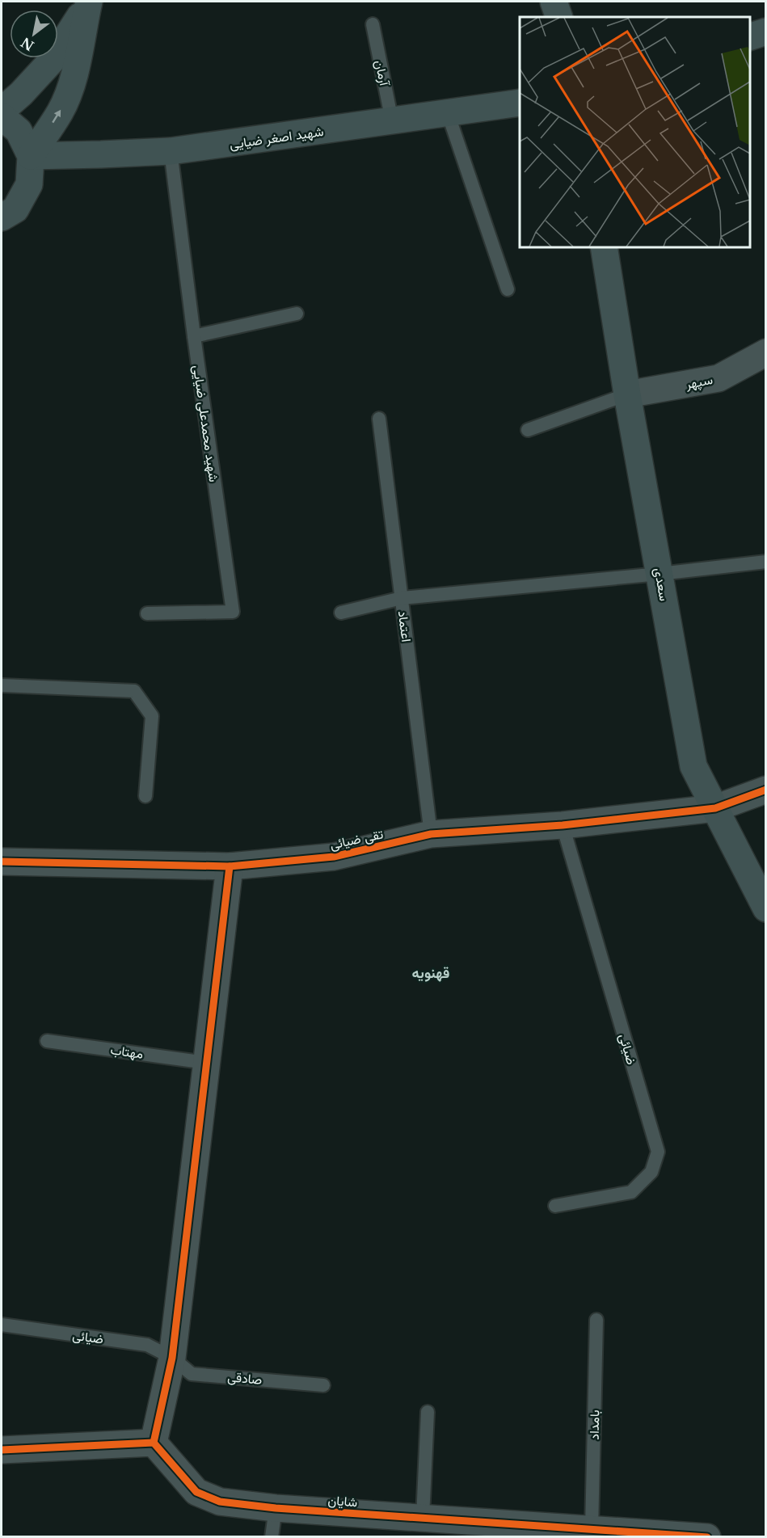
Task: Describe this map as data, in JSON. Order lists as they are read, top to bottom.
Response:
{
  "streets": {
    "main road": ["شهید اصغر ضیایی", "سعدی"],
    "street": ["سپهر", "تقی ضیائی", "شایان"],
    "lane": [
      "آرمان",
      "شهید محمدعلی ضیایی",
      "اعتماد",
      "ضیائی",
      "مهتاب",
      "صادقی",
      "بامداد"
    ]
  },
  "crossings": [
    ["آرمان", "شهید اصغر ضیایی"],
    ["شهید اصغر ضیایی", "شهید محمدعلی ضیایی"],
    ["سپهر", "سعدی"],
    ["سعدی", "تقی ضیائی"],
    ["اعتماد", "تقی ضیائی"],
    ["تقی ضیائی", "ضیائی"],
    ["ضیائی", "صادقی"],
    ["بامداد", "شایان"]
  ],
  "districts": ["قهنویه"],
  "north": "bottom left"
}
